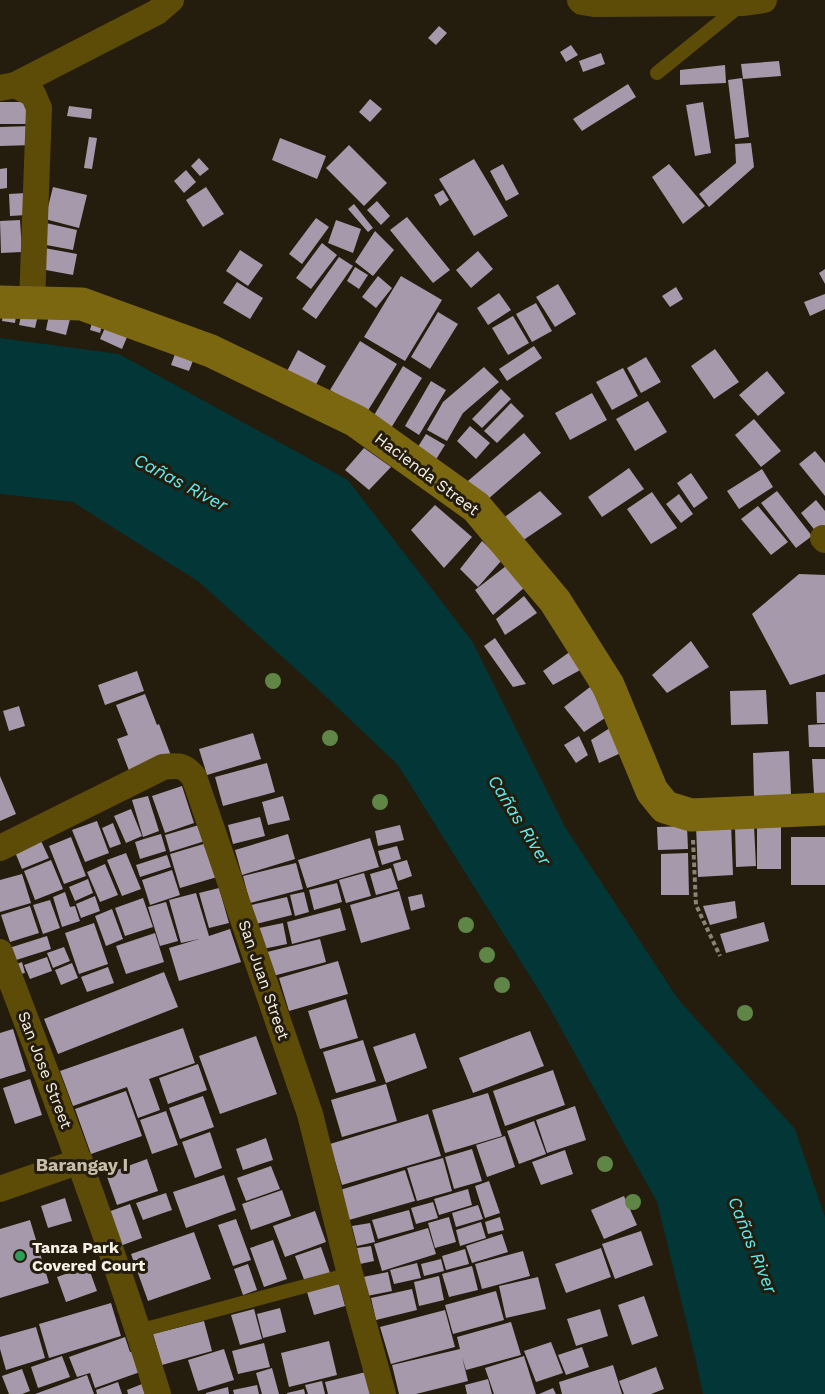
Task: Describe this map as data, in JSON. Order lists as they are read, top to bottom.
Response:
{
  "streets": {
    "street": ["Hacienda Street", "San Juan Street", "San Jose Street"]
  },
  "districts": ["Barangay I"],
  "water": ["Cañas River"],
  "places": ["Tanza Park Covered Court"]
}
